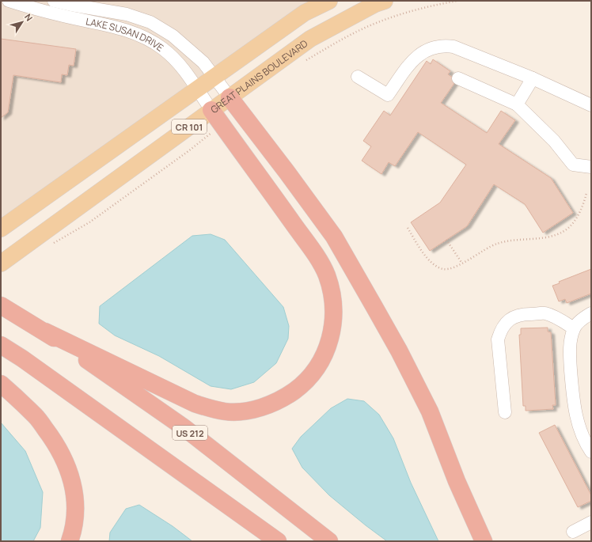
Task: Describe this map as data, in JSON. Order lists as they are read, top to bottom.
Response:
{
  "streets": {
    "highway": ["US 212"],
    "main road": ["GREAT PLAINS BOULEVARD", "CR 101"],
    "street": ["LAKE SUSAN DRIVE"]
  },
  "crossings": [
    ["LAKE SUSAN DRIVE", "GREAT PLAINS BOULEVARD"],
    ["LAKE SUSAN DRIVE", "CR 101"]
  ],
  "north": "top right"
}
